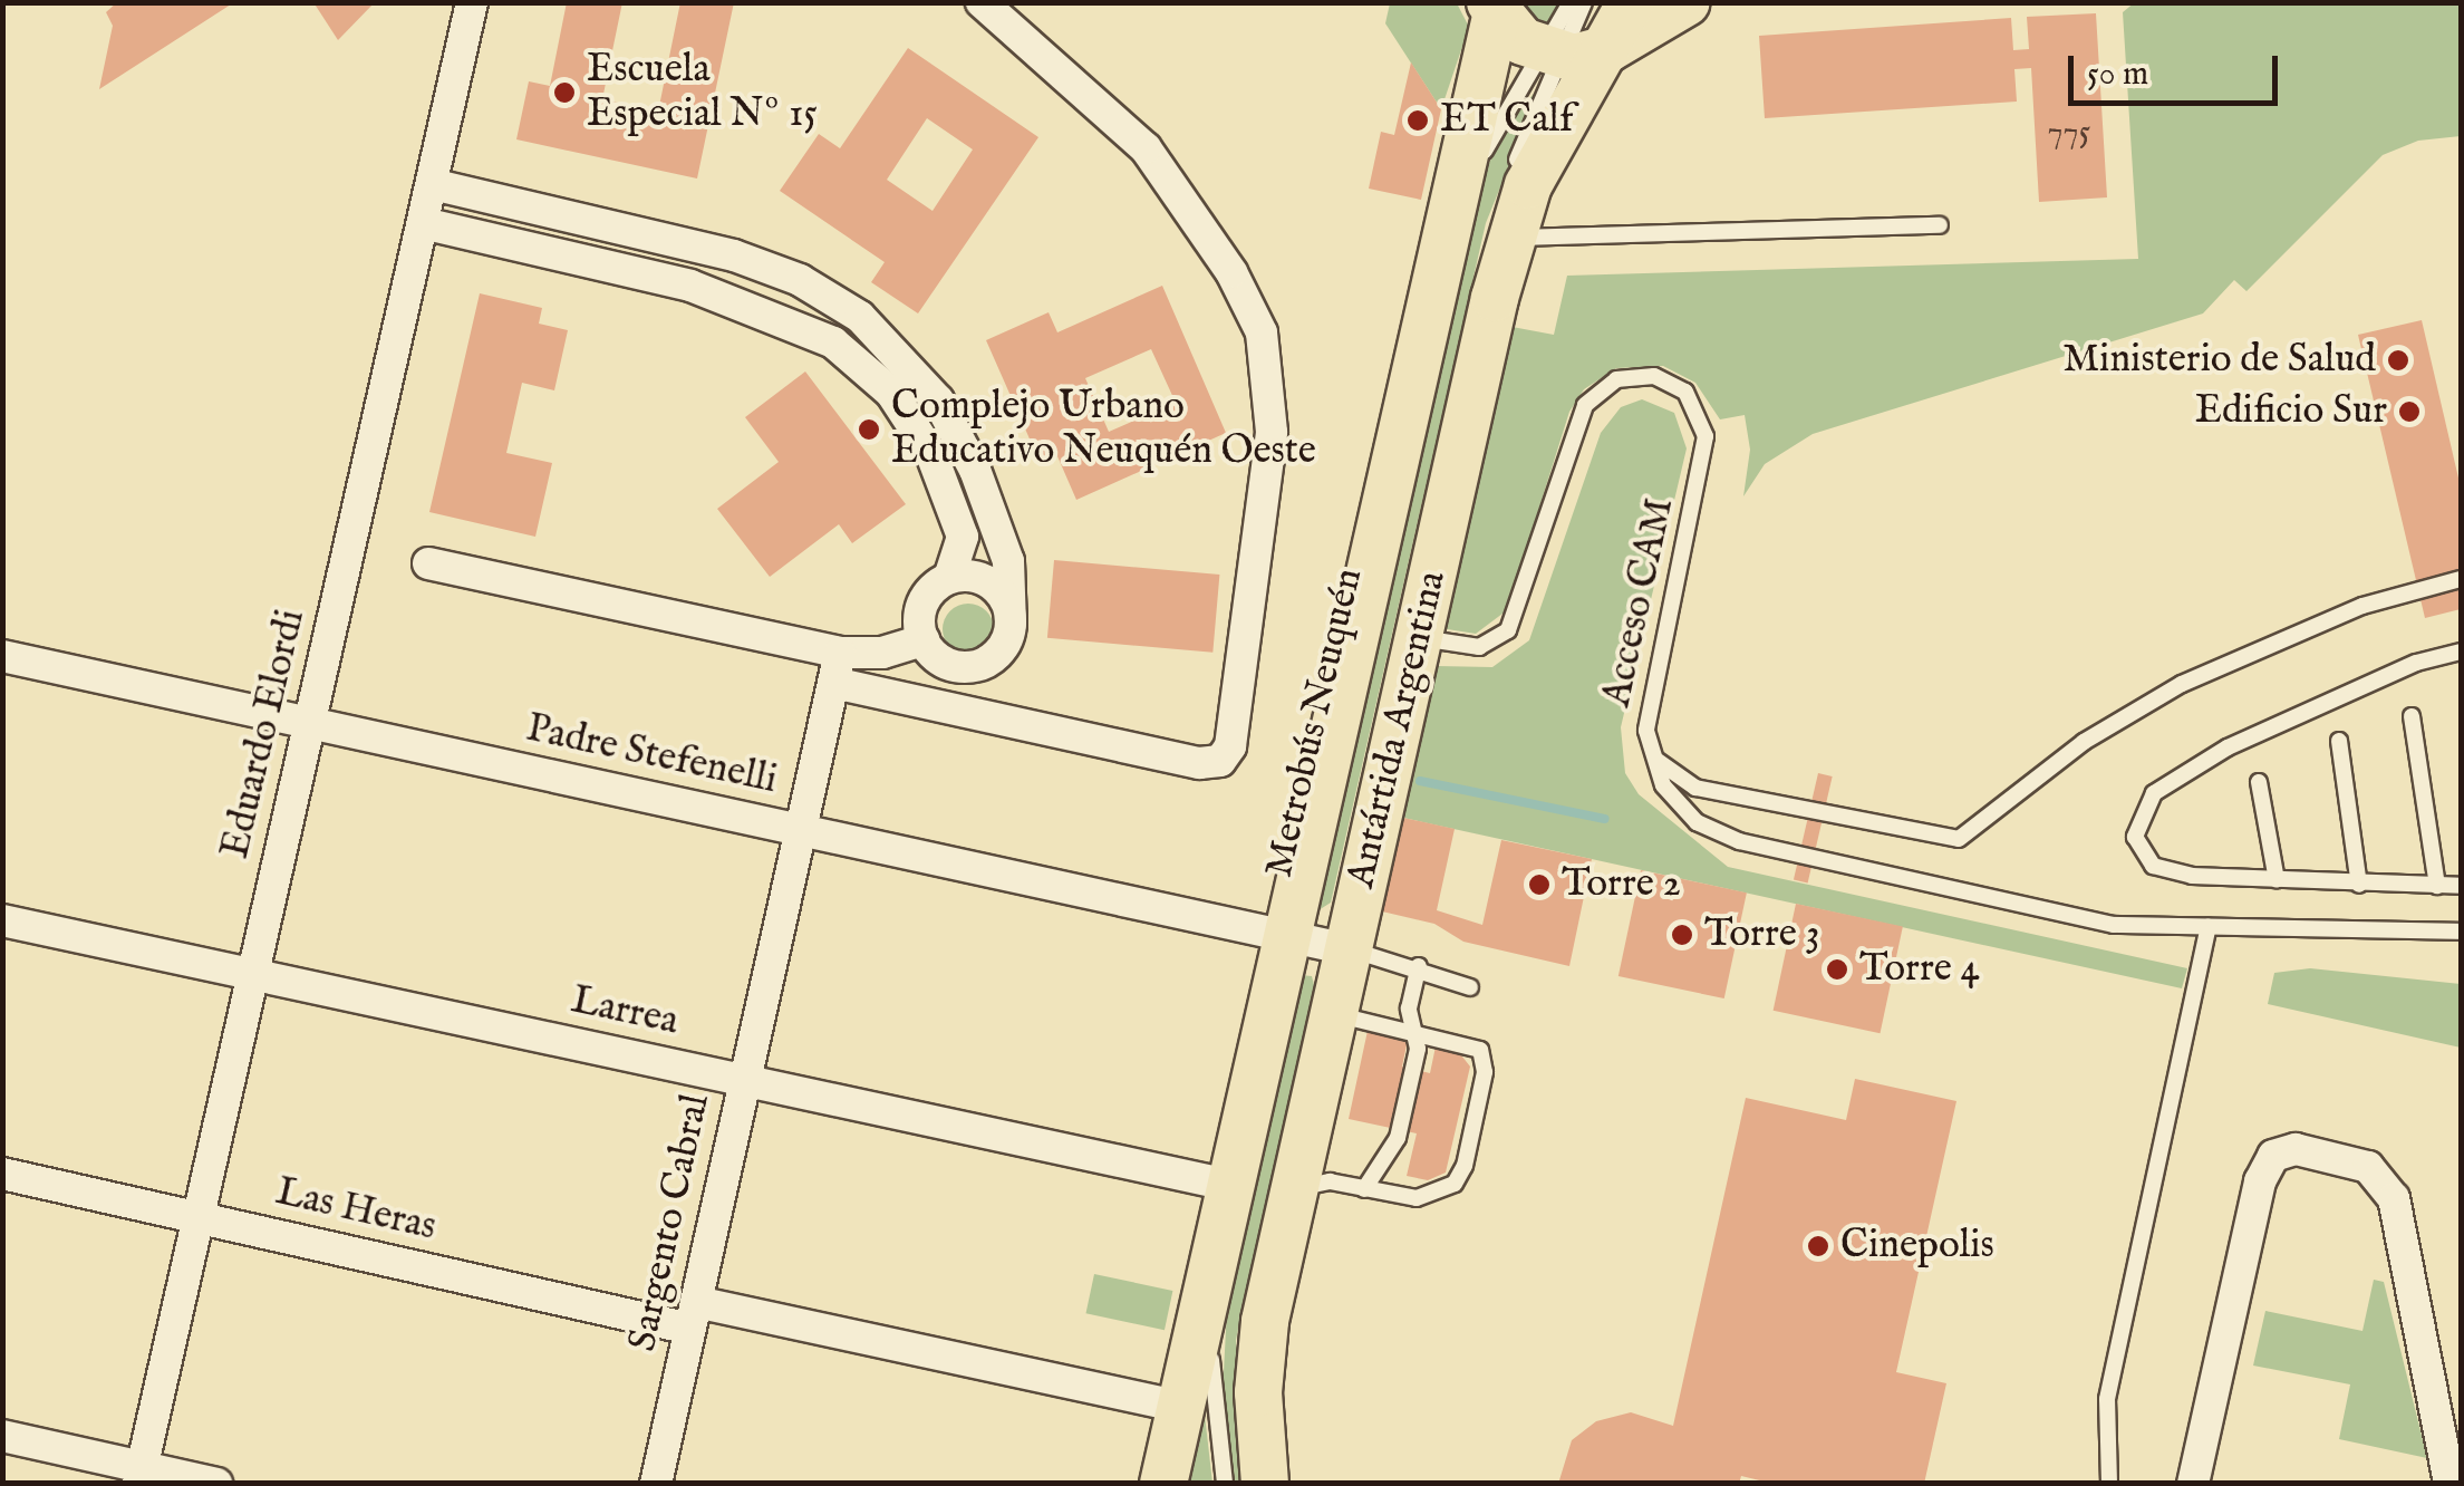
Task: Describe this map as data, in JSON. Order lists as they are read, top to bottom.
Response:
{
  "streets": {
    "main road": ["Antártida Argentina"],
    "street": [
      "Eduardo Elordi",
      "Padre Stefenelli",
      "Larrea",
      "Las Heras",
      "Sargento Cabral"
    ],
    "lane": ["Acceso CAM", "Metrobús Neuquén"]
  },
  "crossings": [
    ["Acceso CAM", "Antártida Argentina"],
    ["Metrobús Neuquén", "Antártida Argentina"],
    ["Metrobús Neuquén", "Padre Stefenelli"],
    ["Antártida Argentina", "Padre Stefenelli"],
    ["Antártida Argentina", "Larrea"],
    ["Antártida Argentina", "Las Heras"],
    ["Eduardo Elordi", "Padre Stefenelli"],
    ["Eduardo Elordi", "Larrea"],
    ["Eduardo Elordi", "Las Heras"],
    ["Padre Stefenelli", "Sargento Cabral"],
    ["Larrea", "Sargento Cabral"],
    ["Las Heras", "Sargento Cabral"]
  ],
  "places": [
    "Escuela Especial Nº 15",
    "ET Calf",
    "Ministerio de Salud",
    "Edificio Sur",
    "Complejo Urbano Educativo Neuquén Oeste",
    "Torre 2",
    "Torre 3",
    "Torre 4",
    "Cinepolis"
  ],
  "house_numbers": ["775"],
  "scale_bar": "50 m"
}
